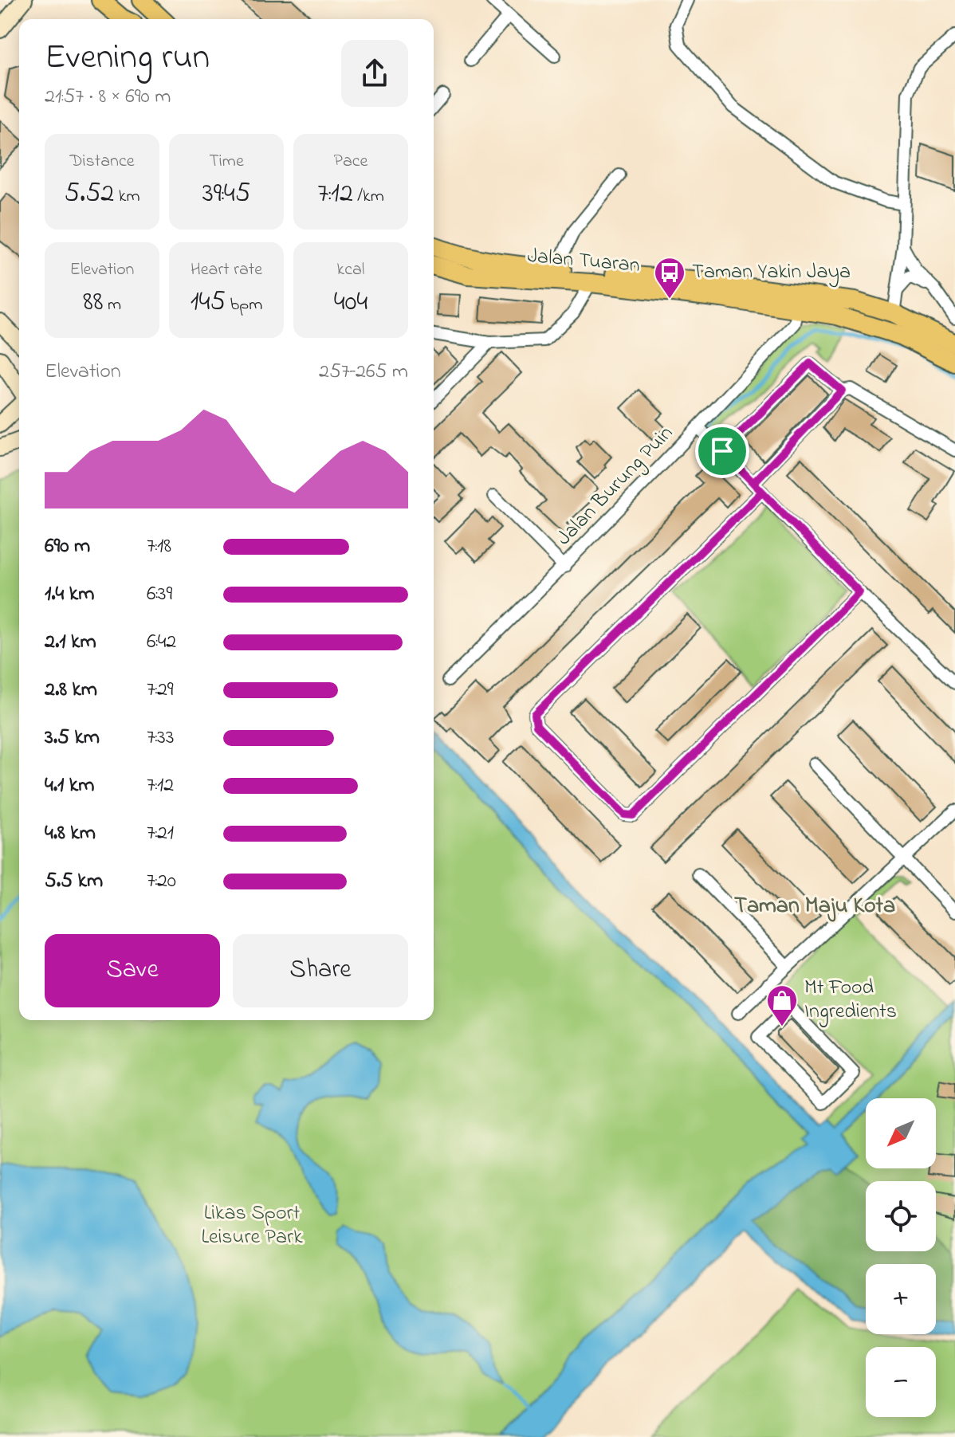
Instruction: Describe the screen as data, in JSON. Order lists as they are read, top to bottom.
{
  "streets": {
    "main road": ["Jalan Tuaran"],
    "street": ["Jalan Burung Puin"]
  },
  "crossings": [
    ["Jalan Tuaran", "Jalan Burung Puin"]
  ],
  "districts": ["Taman Maju Kota"],
  "parks": ["Likas Sport Leisure Park"],
  "places": {
    "bus stop": ["Taman Yakin Jaya"],
    "shop": ["Mt Food Ingredients"]
  },
  "north": "bottom left",
  "page": {
    "heading": ["Evening run", "21:57 · 8 × 690 m"],
    "stats": [
      ["Distance", "5.52 km"],
      ["Time", "39:45"],
      ["Pace", "7:12 /km"],
      ["Elevation", "88 m"],
      ["Heart rate", "145 bpm"],
      ["kcal", "404"]
    ],
    "chart": ["Elevation", "257–265 m"],
    "list": [
      {
        "name": "690 m",
        "note": "7:18"
      },
      {
        "name": "1.4 km",
        "note": "6:39"
      },
      {
        "name": "2.1 km",
        "note": "6:42"
      },
      {
        "name": "2.8 km",
        "note": "7:29"
      },
      {
        "name": "3.5 km",
        "note": "7:33"
      },
      {
        "name": "4.1 km",
        "note": "7:12"
      },
      {
        "name": "4.8 km",
        "note": "7:21"
      },
      {
        "name": "5.5 km",
        "note": "7:20"
      }
    ],
    "buttons": ["Save", "Share"],
    "map_buttons": ["+", "−"]
  }
}
